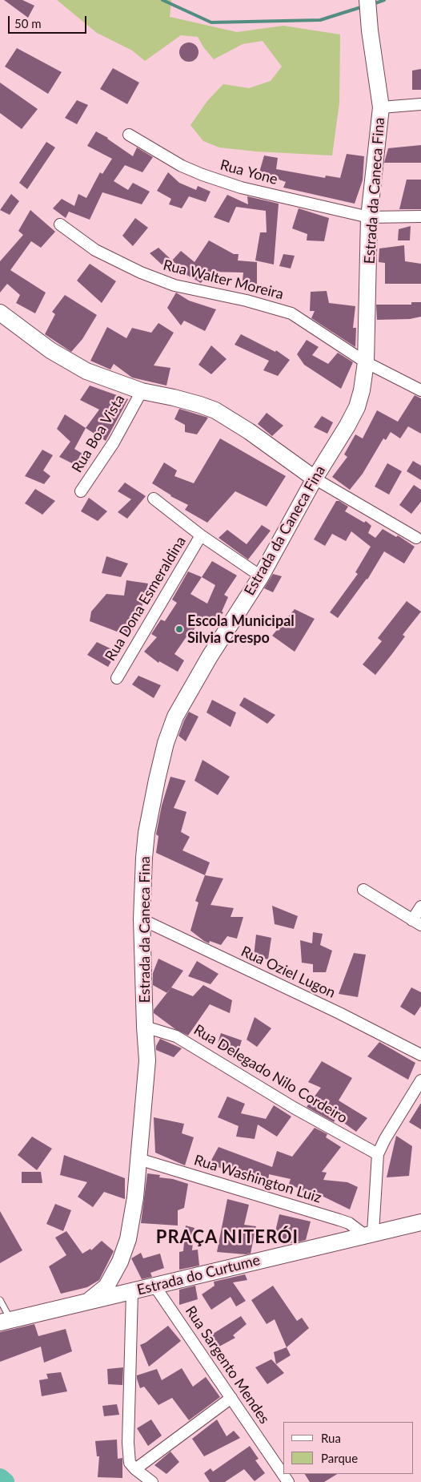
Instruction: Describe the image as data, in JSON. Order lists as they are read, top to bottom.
{
  "streets": {
    "street": [
      "Rua Yone",
      "Estrada da Caneca Fina",
      "Rua Walter Moreira",
      "Rua Boa Vista",
      "Rua Dona Esmeraldina",
      "Rua Oziel Lugon",
      "Rua Delegado Nilo Cordeiro",
      "Rua Washington Luiz",
      "Estrada do Curtume",
      "Rua Sargento Mendes"
    ]
  },
  "crossings": [
    ["Rua Yone", "Estrada da Caneca Fina"],
    ["Estrada da Caneca Fina", "Rua Walter Moreira"],
    ["Estrada da Caneca Fina", "Rua Oziel Lugon"],
    ["Estrada da Caneca Fina", "Rua Delegado Nilo Cordeiro"],
    ["Estrada da Caneca Fina", "Rua Washington Luiz"],
    ["Estrada da Caneca Fina", "Estrada do Curtume"],
    ["Rua Washington Luiz", "Estrada do Curtume"],
    ["Estrada do Curtume", "Rua Sargento Mendes"]
  ],
  "districts": ["PRAÇA NITERÓI"],
  "places": ["Escola Municipal Silvia Crespo"],
  "legend": ["Rua", "Parque"],
  "scale_bar": "50 m"
}
